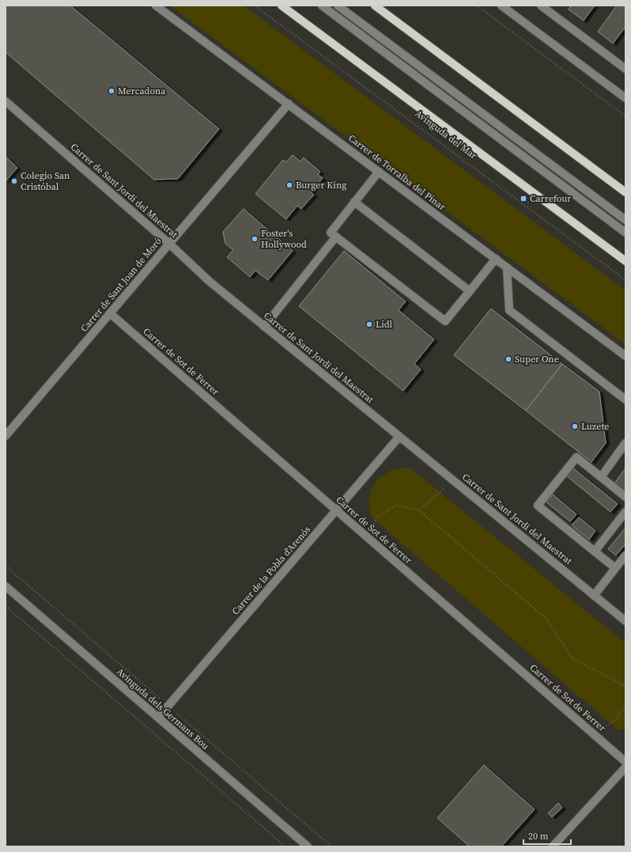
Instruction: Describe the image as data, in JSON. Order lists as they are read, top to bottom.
{
  "streets": {
    "main road": ["Avinguda del Mar"],
    "street": [
      "Carrer de Torralba del Pinar",
      "Carrer de Sant Jordi del Maestrat",
      "Carrer de Sant Joan de Moró",
      "Carrer de Sot de Ferrer",
      "Carrer de la Pobla d'Arenós",
      "Avinguda dels Germans Bou"
    ]
  },
  "crossings": [
    ["Carrer de Torralba del Pinar", "Carrer de Sant Joan de Moró"],
    ["Carrer de Sant Jordi del Maestrat", "Carrer de Sant Joan de Moró"],
    ["Carrer de Sant Jordi del Maestrat", "Carrer de la Pobla d'Arenós"],
    ["Carrer de Sant Joan de Moró", "Carrer de Sot de Ferrer"],
    ["Carrer de Sot de Ferrer", "Carrer de la Pobla d'Arenós"],
    ["Carrer de la Pobla d'Arenós", "Avinguda dels Germans Bou"]
  ],
  "places": {
    "other": [
      "Mercadona",
      "Colegio San Cristóbal",
      "Burger King",
      "Foster's Hollywood",
      "Lidl",
      "Super One",
      "Luzete"
    ],
    "transit": ["Carrefour"]
  },
  "scale_bar": "20 m"
}
